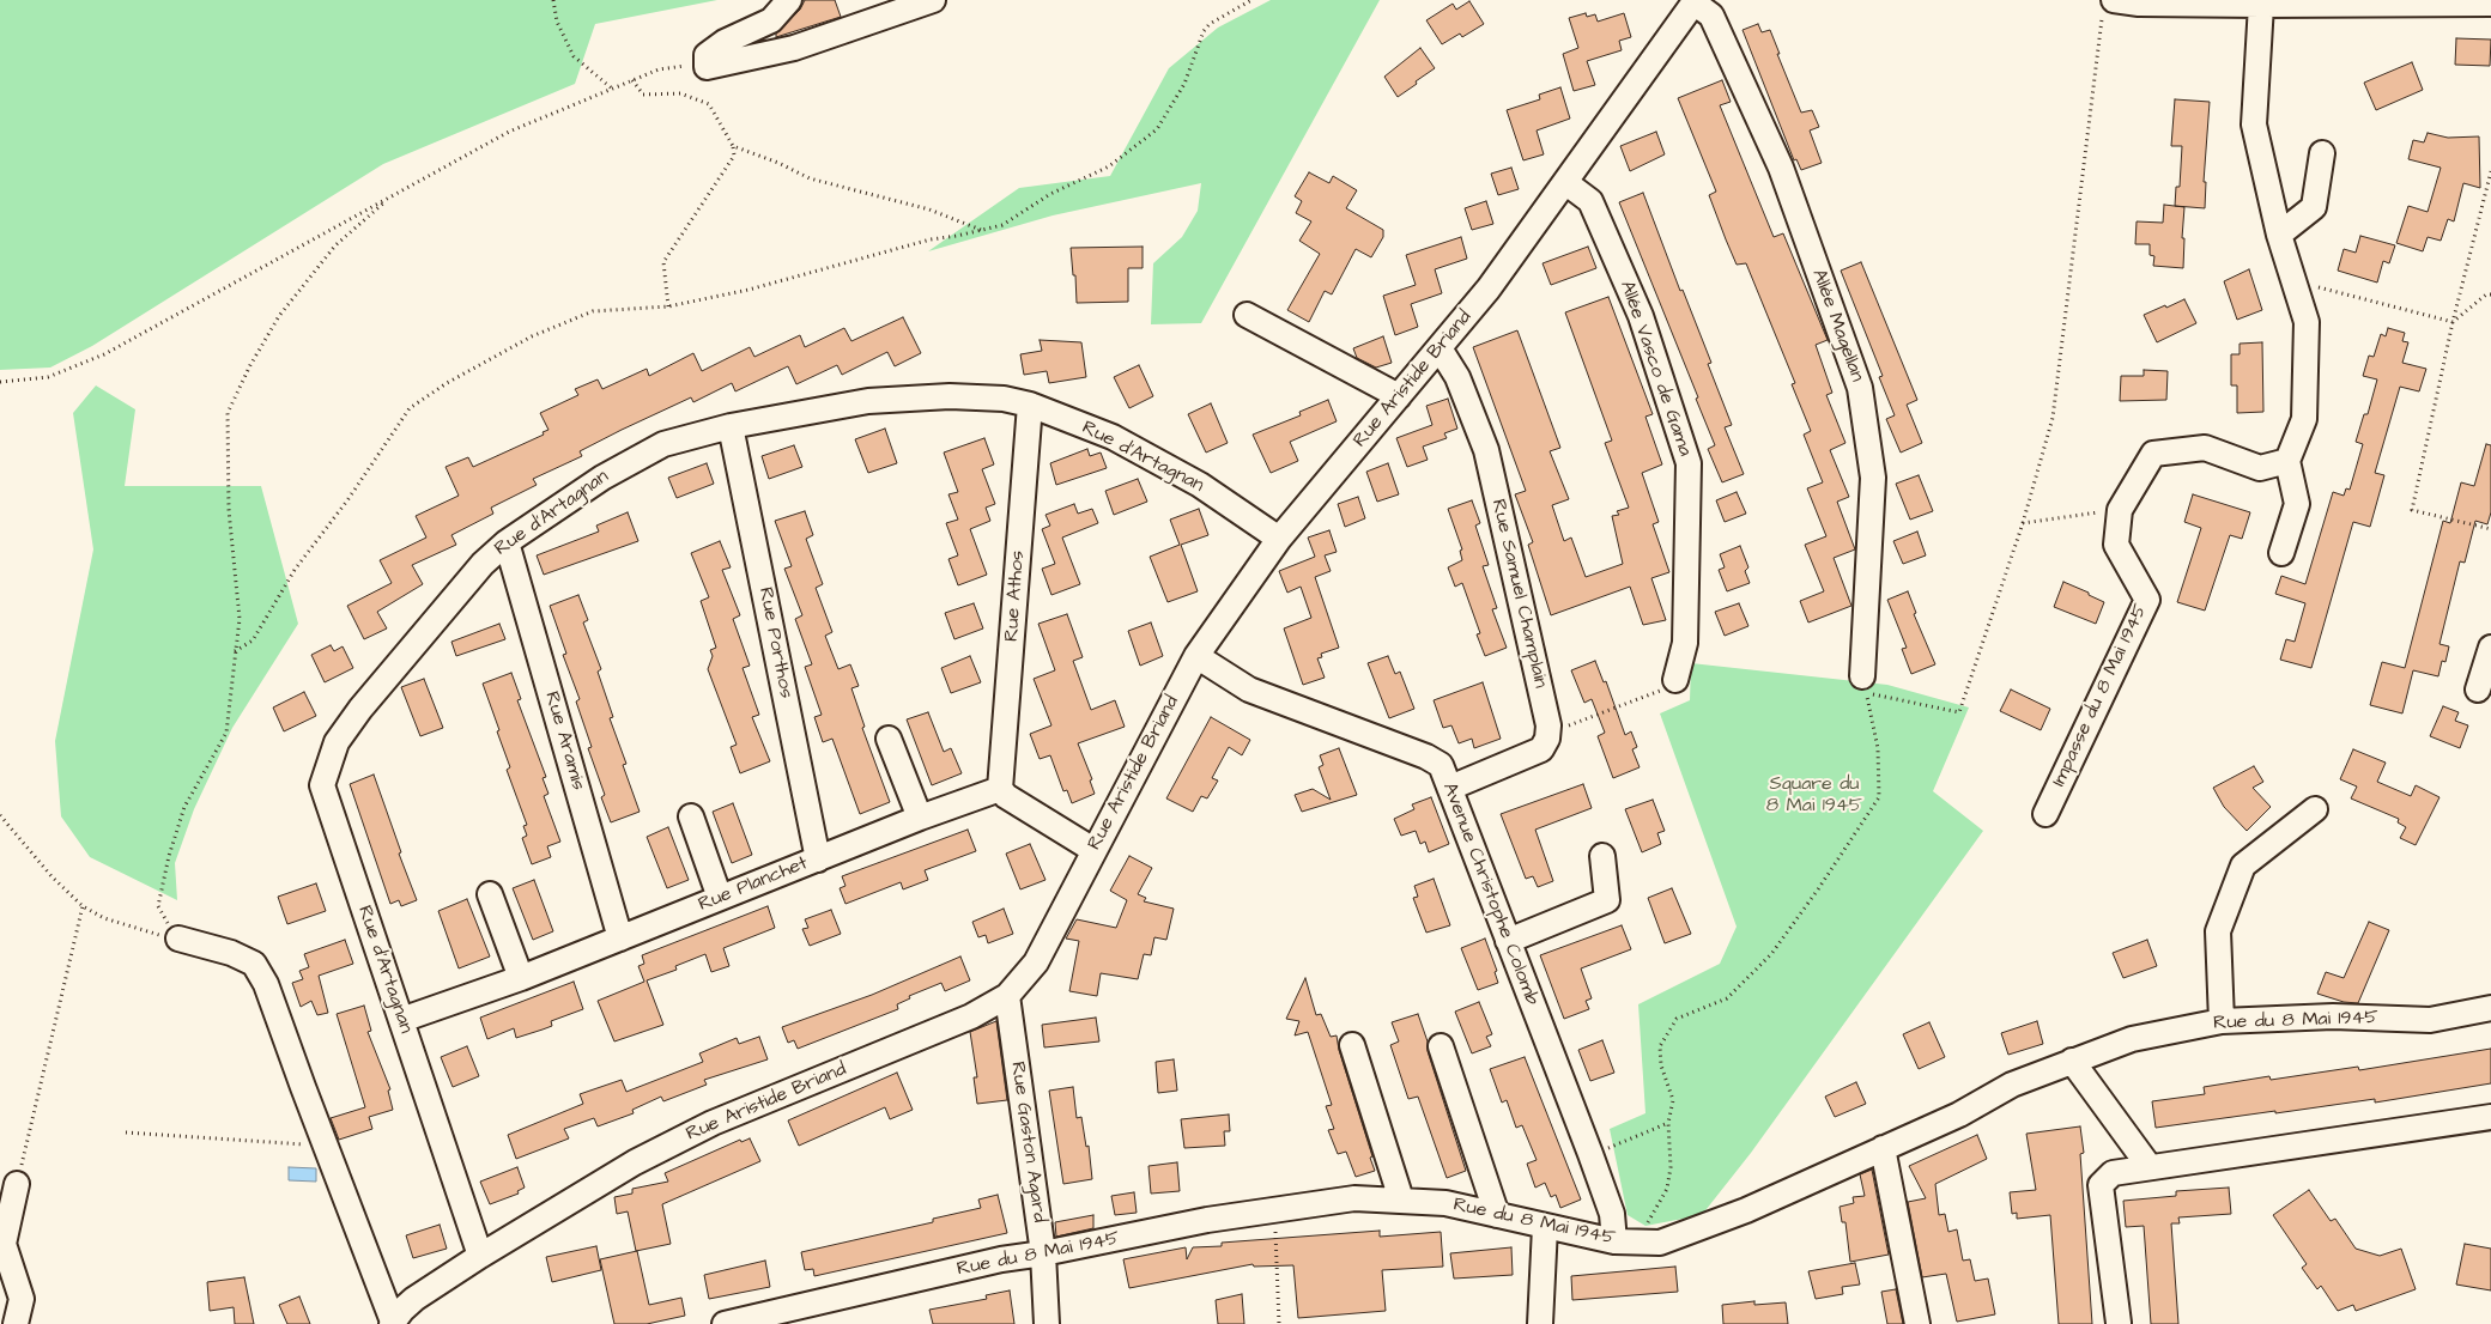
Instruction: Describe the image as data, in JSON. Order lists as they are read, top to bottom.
{
  "streets": {
    "street": [
      "Allée Magellan",
      "Allée Vasco de Gama",
      "Rue Aristide Briand",
      "Rue d'Artagnan",
      "Rue Samuel Champlain",
      "Rue Athos",
      "Rue Porthos",
      "Impasse du 8 Mai 1945",
      "Rue Aramis",
      "Rue Planchet",
      "Avenue Christophe Colomb",
      "Rue du 8 Mai 1945",
      "Rue Gaston Agard"
    ]
  },
  "crossings": [
    ["Allée Magellan", "Rue Aristide Briand"],
    ["Allée Vasco de Gama", "Rue Aristide Briand"],
    ["Rue Aristide Briand", "Rue d'Artagnan"],
    ["Rue Aristide Briand", "Rue Samuel Champlain"],
    ["Rue Aristide Briand", "Avenue Christophe Colomb"],
    ["Rue Aristide Briand", "Rue Gaston Agard"],
    ["Rue d'Artagnan", "Rue Athos"],
    ["Rue d'Artagnan", "Rue Porthos"],
    ["Rue d'Artagnan", "Rue Aramis"],
    ["Rue d'Artagnan", "Rue Planchet"],
    ["Rue Athos", "Rue Planchet"],
    ["Rue Porthos", "Rue Planchet"],
    ["Rue Aramis", "Rue Planchet"],
    ["Avenue Christophe Colomb", "Rue du 8 Mai 1945"],
    ["Rue du 8 Mai 1945", "Rue Gaston Agard"]
  ],
  "parks": ["Square du 8 Mai 1945"]
}
